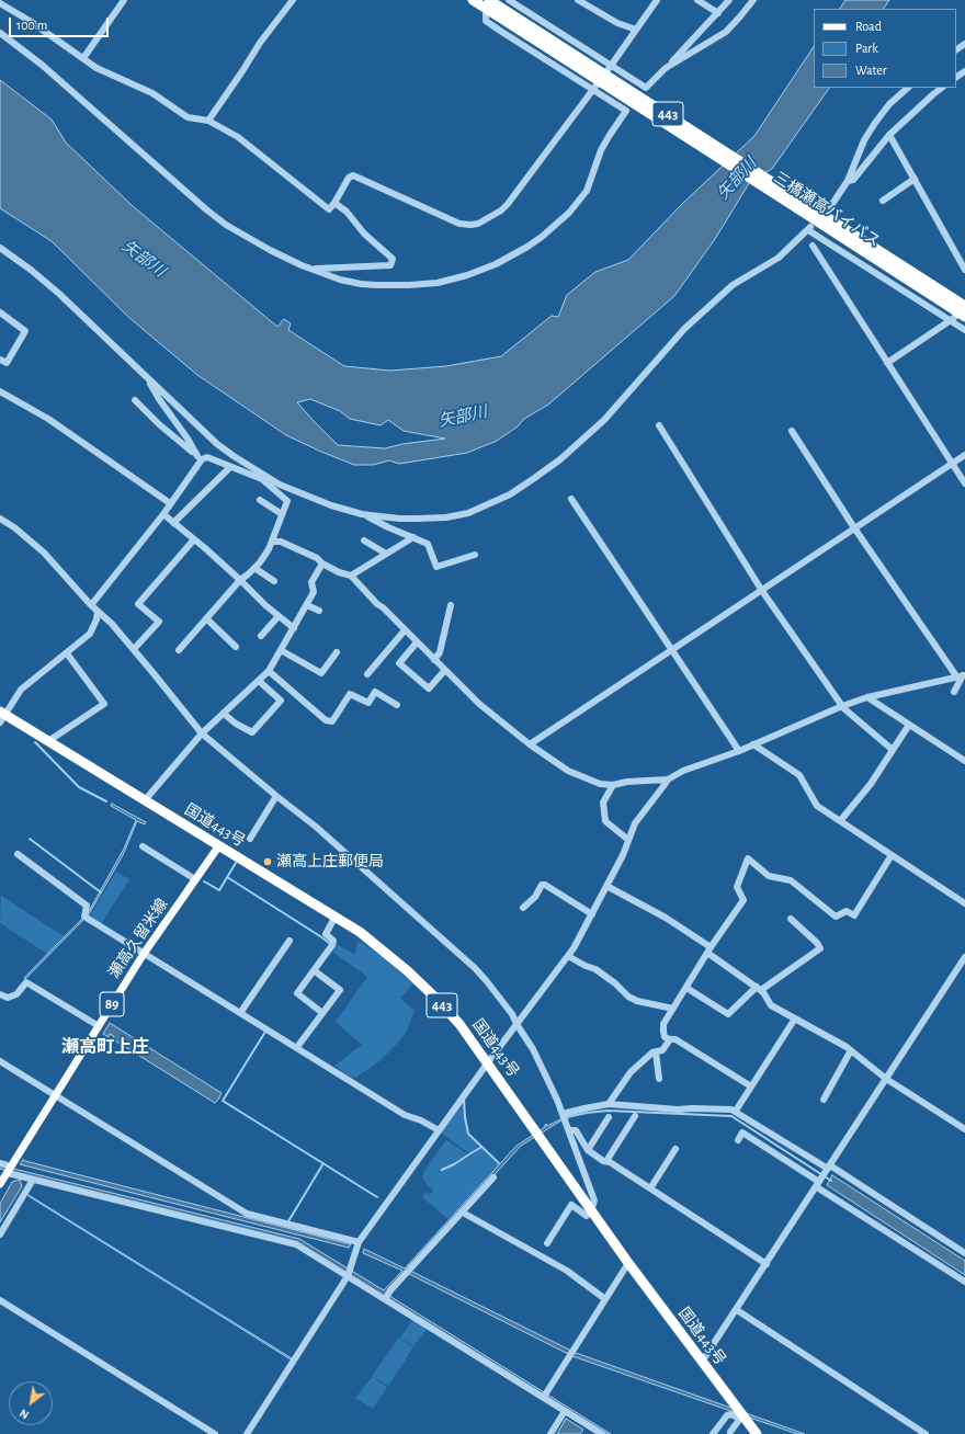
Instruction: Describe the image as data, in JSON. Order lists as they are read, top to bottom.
{
  "streets": {
    "highway": ["443", "三橋瀬高バイパス", "国道443号"],
    "main road": ["瀬高久留米線", "89"]
  },
  "crossings": [
    ["国道443号", "瀬高久留米線"]
  ],
  "districts": ["瀬高町上庄"],
  "water": ["矢部川"],
  "places": ["瀬高上庄郵便局"],
  "legend": ["Road", "Park", "Water"],
  "scale_bar": "100 m",
  "north": "bottom left"
}
